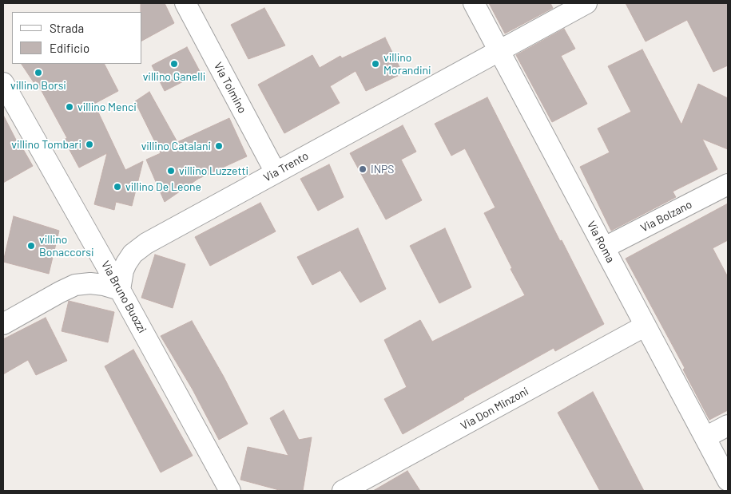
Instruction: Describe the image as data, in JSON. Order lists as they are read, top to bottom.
{
  "streets": {
    "street": [
      "Via Tolmino",
      "Via Trento",
      "Via Bolzano",
      "Via Roma",
      "Via Bruno Buozzi",
      "Via Don Minzoni"
    ]
  },
  "crossings": [
    ["Via Tolmino", "Via Trento"],
    ["Via Trento", "Via Roma"],
    ["Via Trento", "Via Bruno Buozzi"],
    ["Via Bolzano", "Via Roma"],
    ["Via Roma", "Via Don Minzoni"]
  ],
  "places": [
    "villino Ganelli",
    "villino Morandini",
    "villino Borsi",
    "villino Menci",
    "villino Tombari",
    "villino Catalani",
    "INPS",
    "villino Luzzetti",
    "villino De Leone",
    "villino Bonaccorsi"
  ],
  "legend": ["Strada", "Edificio"]
}
